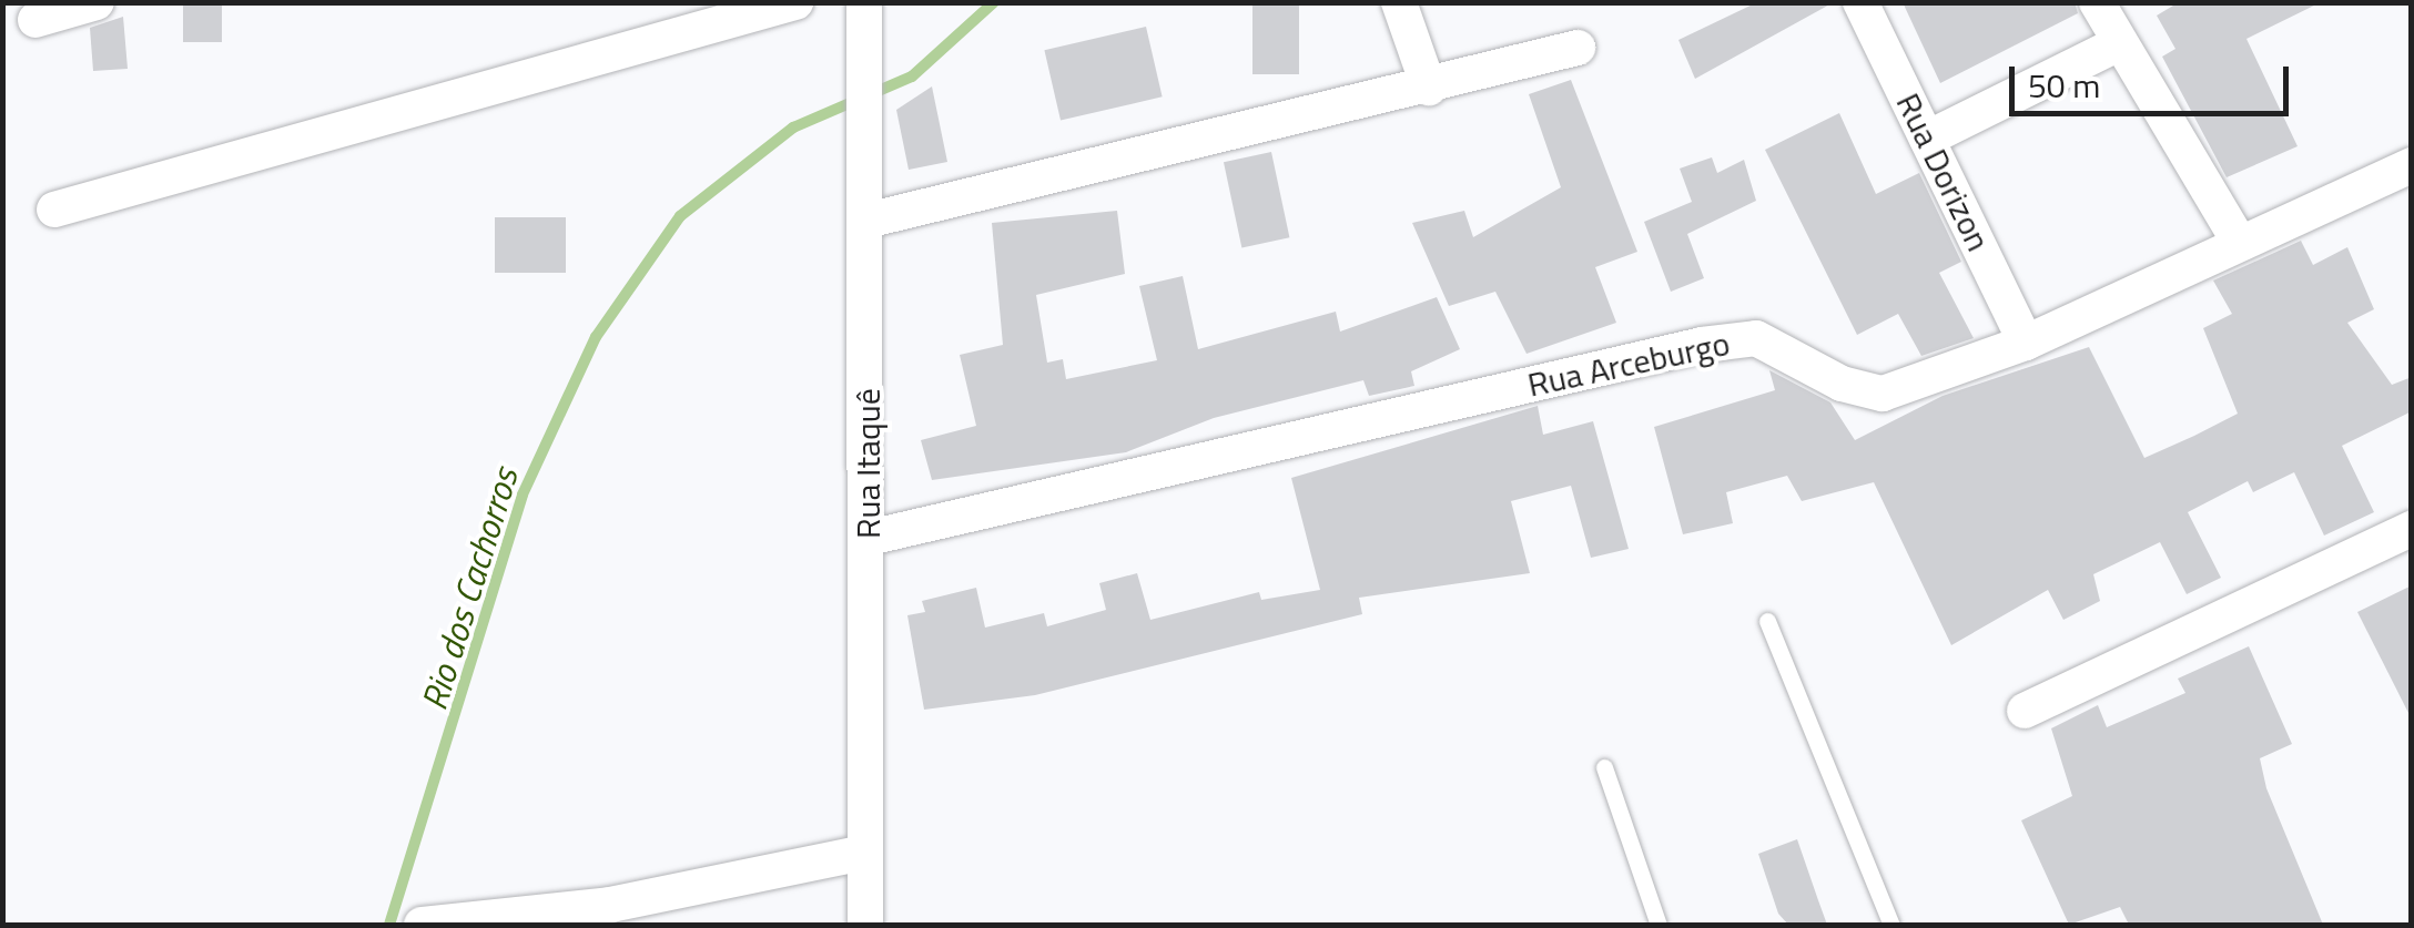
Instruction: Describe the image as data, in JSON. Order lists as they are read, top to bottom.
{
  "streets": {
    "street": ["Rua Dorizon", "Rua Arceburgo", "Rua Itaquê"]
  },
  "crossings": [
    ["Rua Dorizon", "Rua Arceburgo"],
    ["Rua Arceburgo", "Rua Itaquê"]
  ],
  "water": ["Rio dos Cachorros"],
  "scale_bar": "50 m"
}
